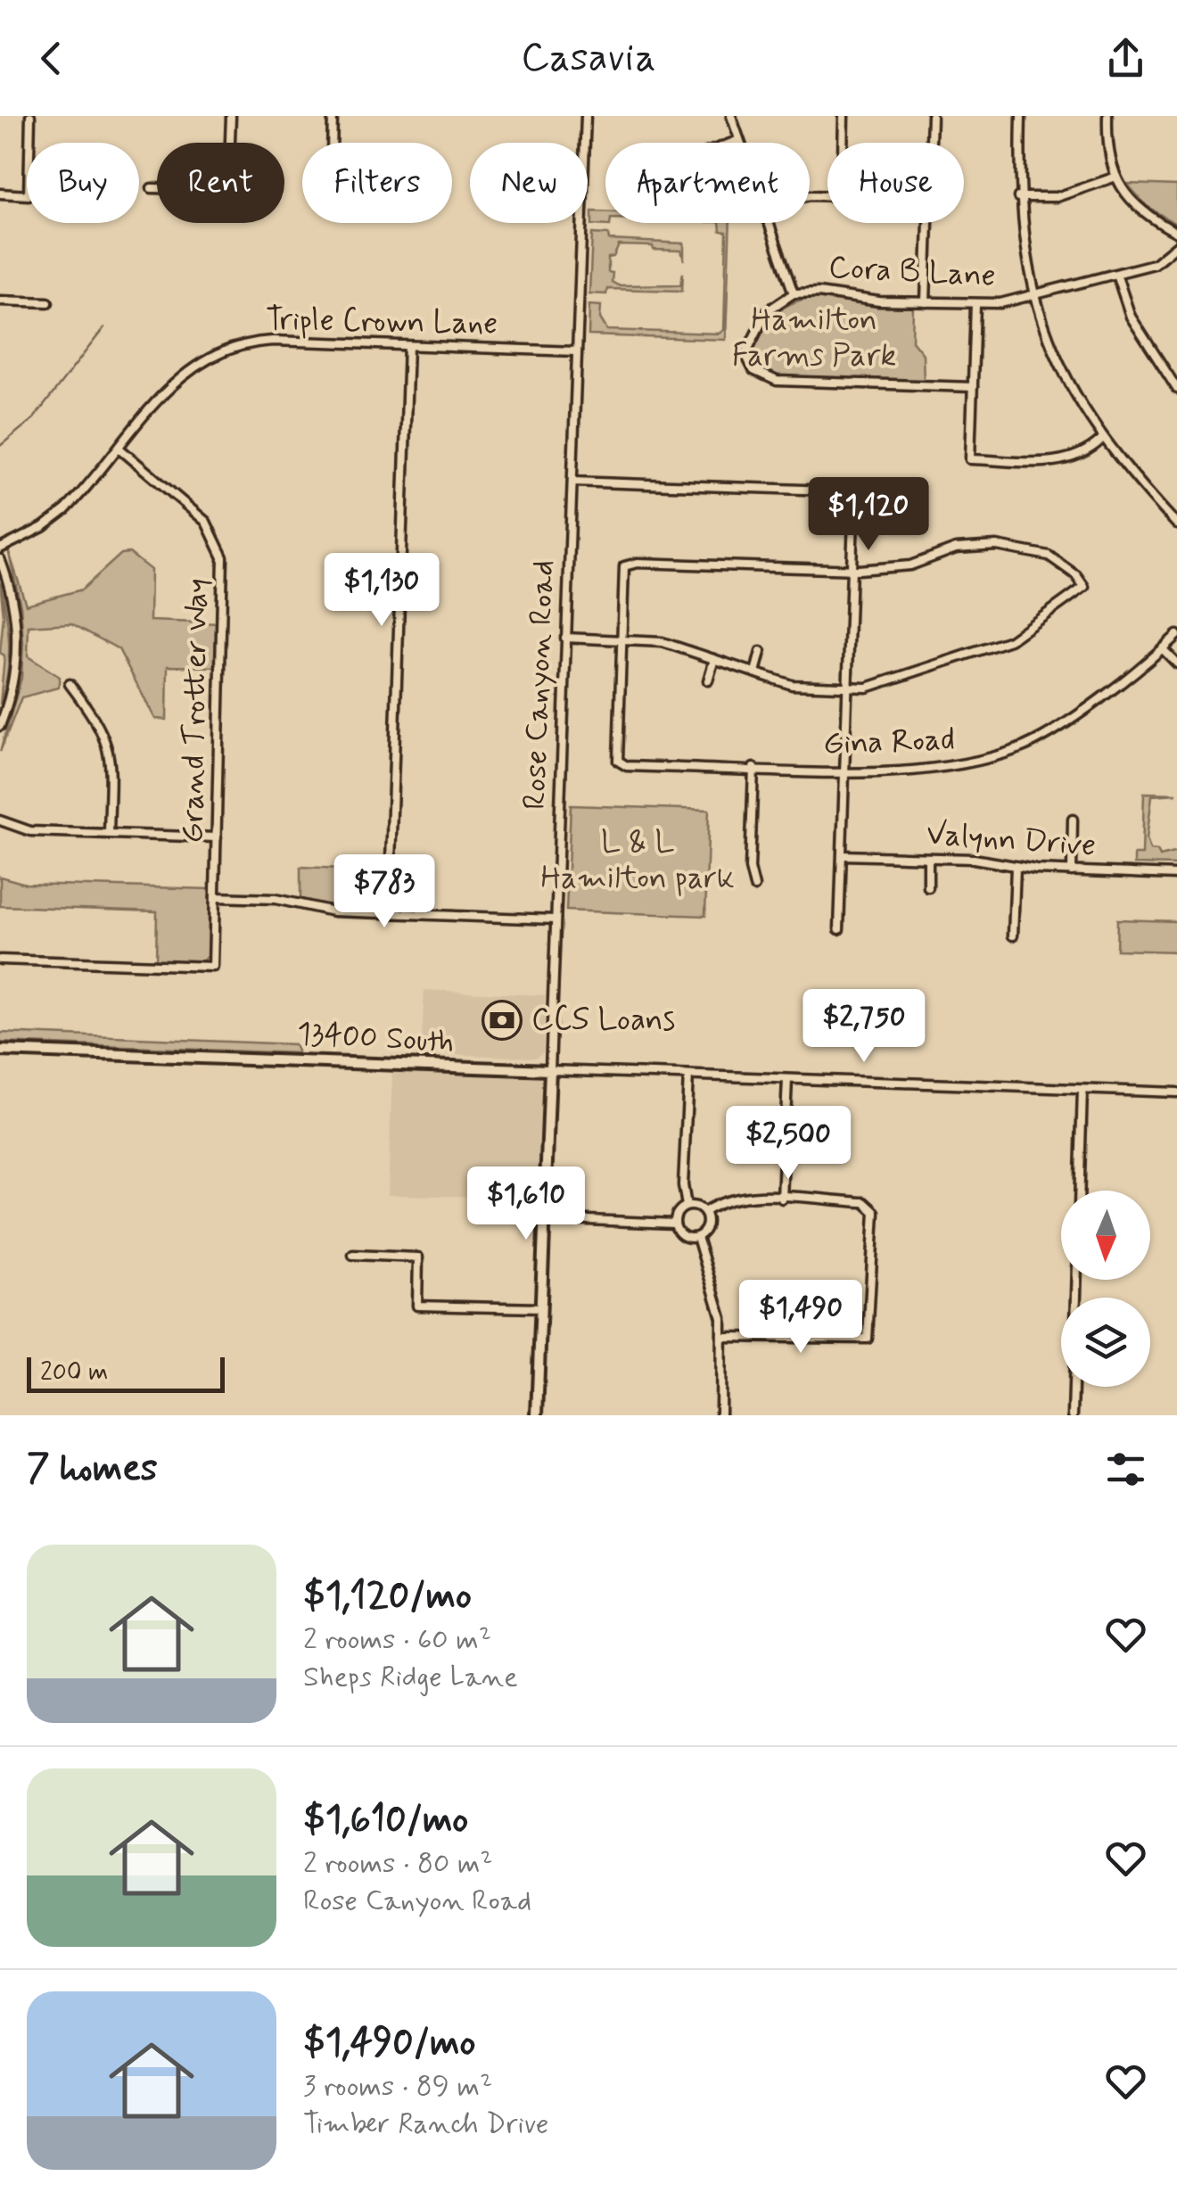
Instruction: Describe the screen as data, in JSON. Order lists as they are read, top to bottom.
{
  "streets": {
    "main road": ["Rose Canyon Road", "13400 South"],
    "street": [
      "Cora B Lane",
      "Triple Crown Lane",
      "Grand Trotter Way",
      "Gina Road",
      "Valynn Drive"
    ]
  },
  "crossings": [
    ["Triple Crown Lane", "Rose Canyon Road"],
    ["Triple Crown Lane", "Grand Trotter Way"],
    ["Rose Canyon Road", "13400 South"]
  ],
  "parks": ["Hamilton Farms Park", "L & L Hamilton park"],
  "places": {
    "bank": ["CCS Loans"]
  },
  "scale_bar": "200 m",
  "north": "bottom",
  "page": {
    "header": "Casavia",
    "chip": [
      "Buy",
      "Rent",
      "Filters",
      "New",
      "Apartment",
      "House"
    ],
    "price": [
      "$1,120",
      "$1,130",
      "$783",
      "$2,750",
      "$2,500",
      "$1,610",
      "$1,490"
    ],
    "scale": "200 m",
    "heading": "7 homes",
    "list": [
      {
        "name": "$1,120/mo",
        "note": "2 rooms · 60 m² · Sheps Ridge Lane"
      },
      {
        "name": "$1,610/mo",
        "note": "2 rooms · 80 m² · Rose Canyon Road"
      },
      {
        "name": "$1,490/mo",
        "note": "3 rooms · 89 m² · Timber Ranch Drive"
      }
    ]
  }
}
